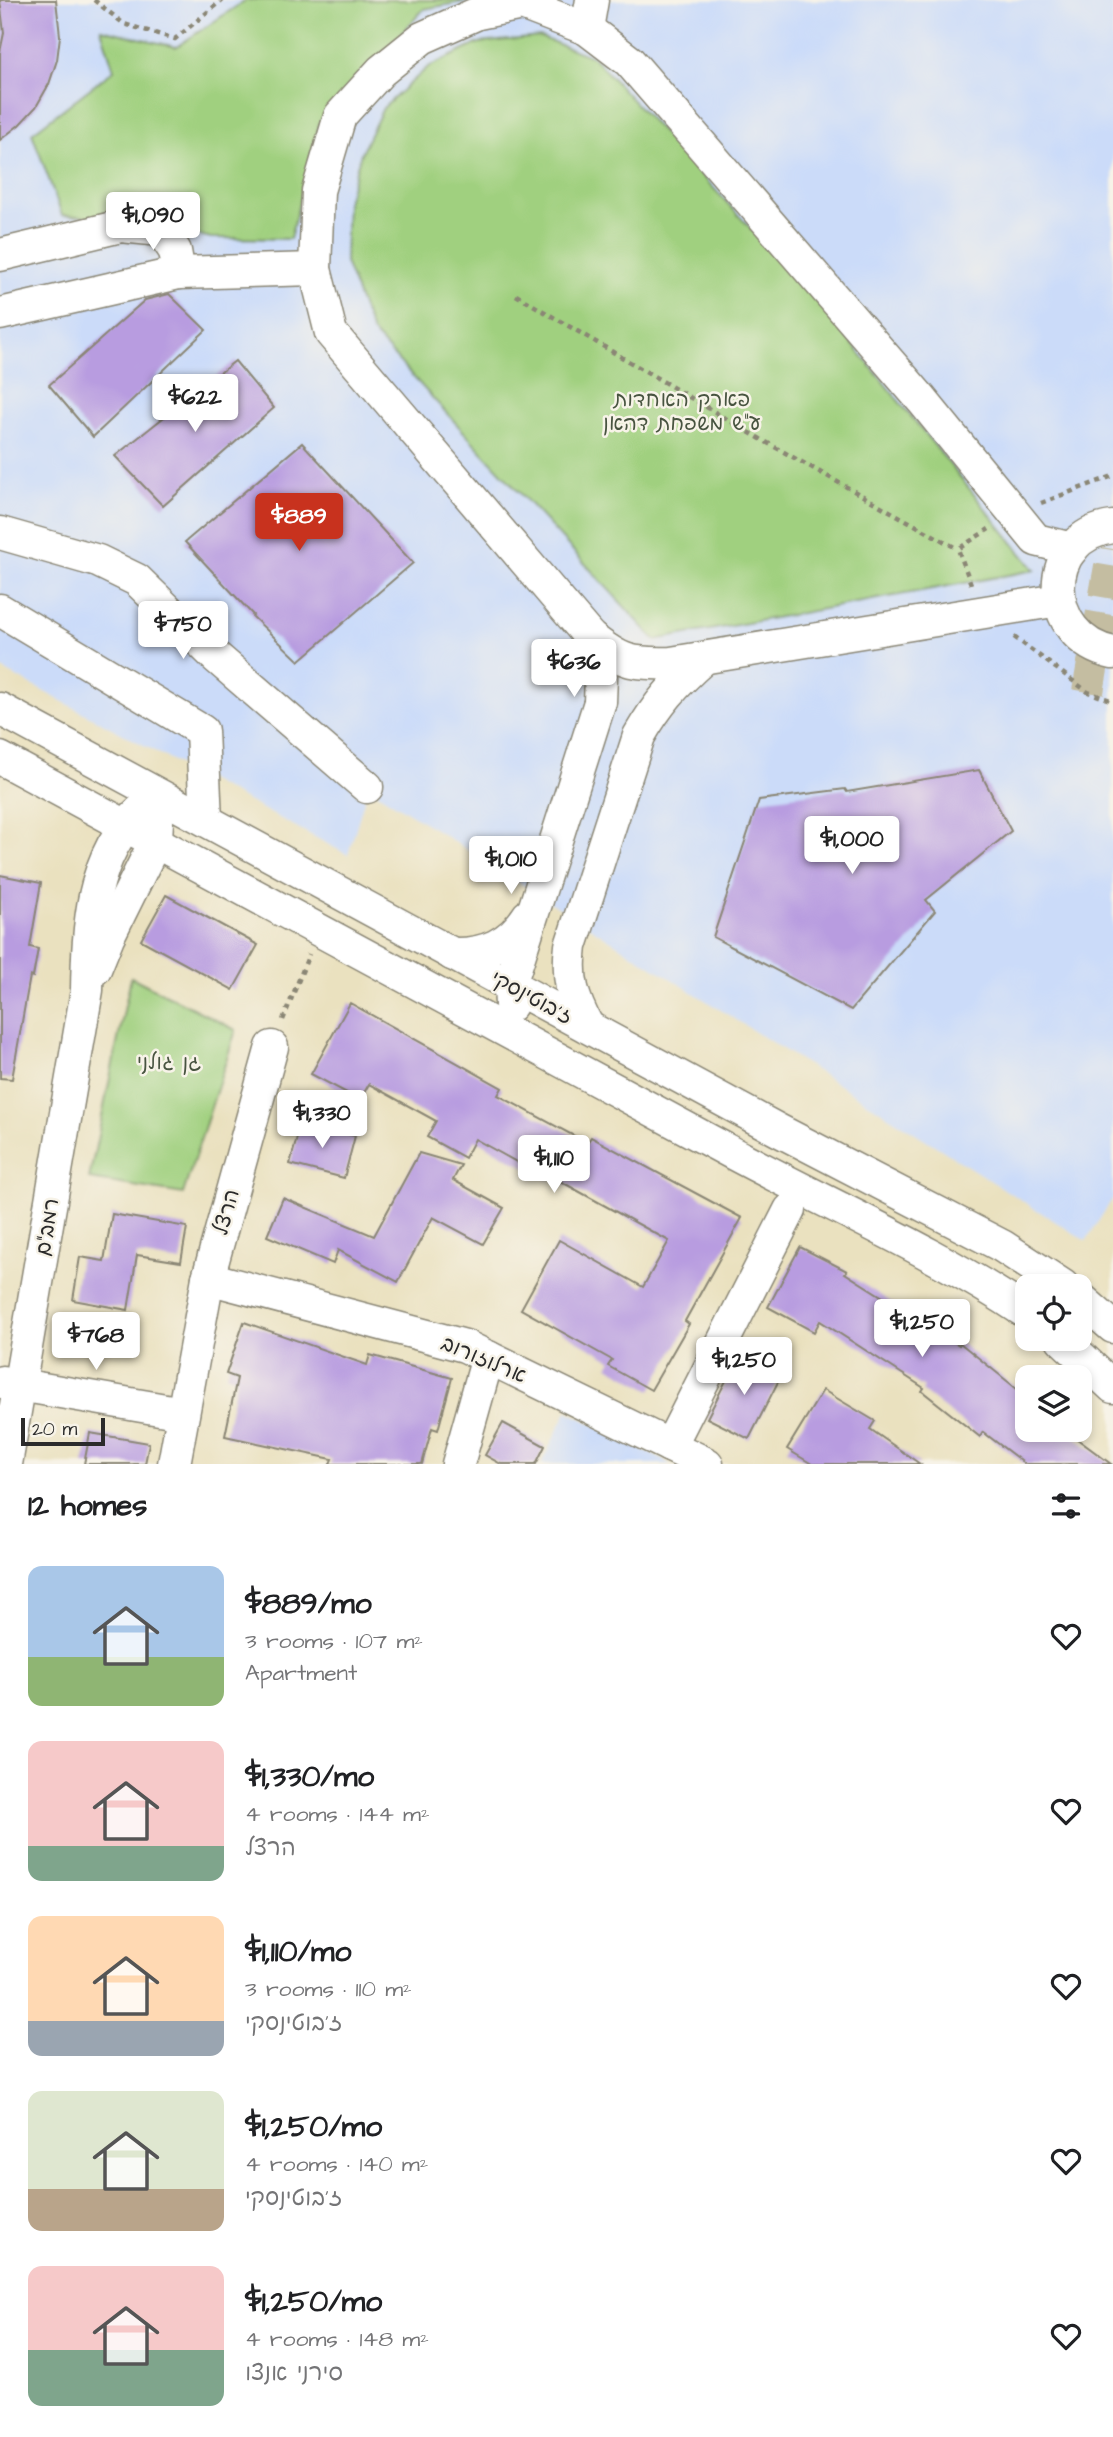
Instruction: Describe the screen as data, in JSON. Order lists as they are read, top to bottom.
{
  "streets": {
    "street": [
      "ז'בוטינסקי",
      "הרצל",
      "רמב\"ם",
      "ארלוזורוב"
    ]
  },
  "crossings": [
    ["ז'בוטינסקי", "רמב\"ם"],
    ["הרצל", "ארלוזורוב"]
  ],
  "parks": ["פארק האחדות ע\"ש משפחת דהאן", "גן גולני"],
  "scale_bar": "20 m",
  "page": {
    "price": [
      "$1,090",
      "$622",
      "$889",
      "$750",
      "$636",
      "$1,000",
      "$1,010",
      "$1,330",
      "$1,110",
      "$1,250",
      "$768",
      "$1,250"
    ],
    "scale": "20 m",
    "heading": "12 homes",
    "list": [
      {
        "name": "$889/mo",
        "note": "3 rooms · 107 m² · Apartment"
      },
      {
        "name": "$1,330/mo",
        "note": "4 rooms · 144 m² · הרצל"
      },
      {
        "name": "$1,110/mo",
        "note": "3 rooms · 110 m² · ז'בוטינסקי"
      },
      {
        "name": "$1,250/mo",
        "note": "4 rooms · 140 m² · ז'בוטינסקי"
      },
      {
        "name": "$1,250/mo",
        "note": "4 rooms · 148 m² · סירני אנצו"
      }
    ]
  }
}
